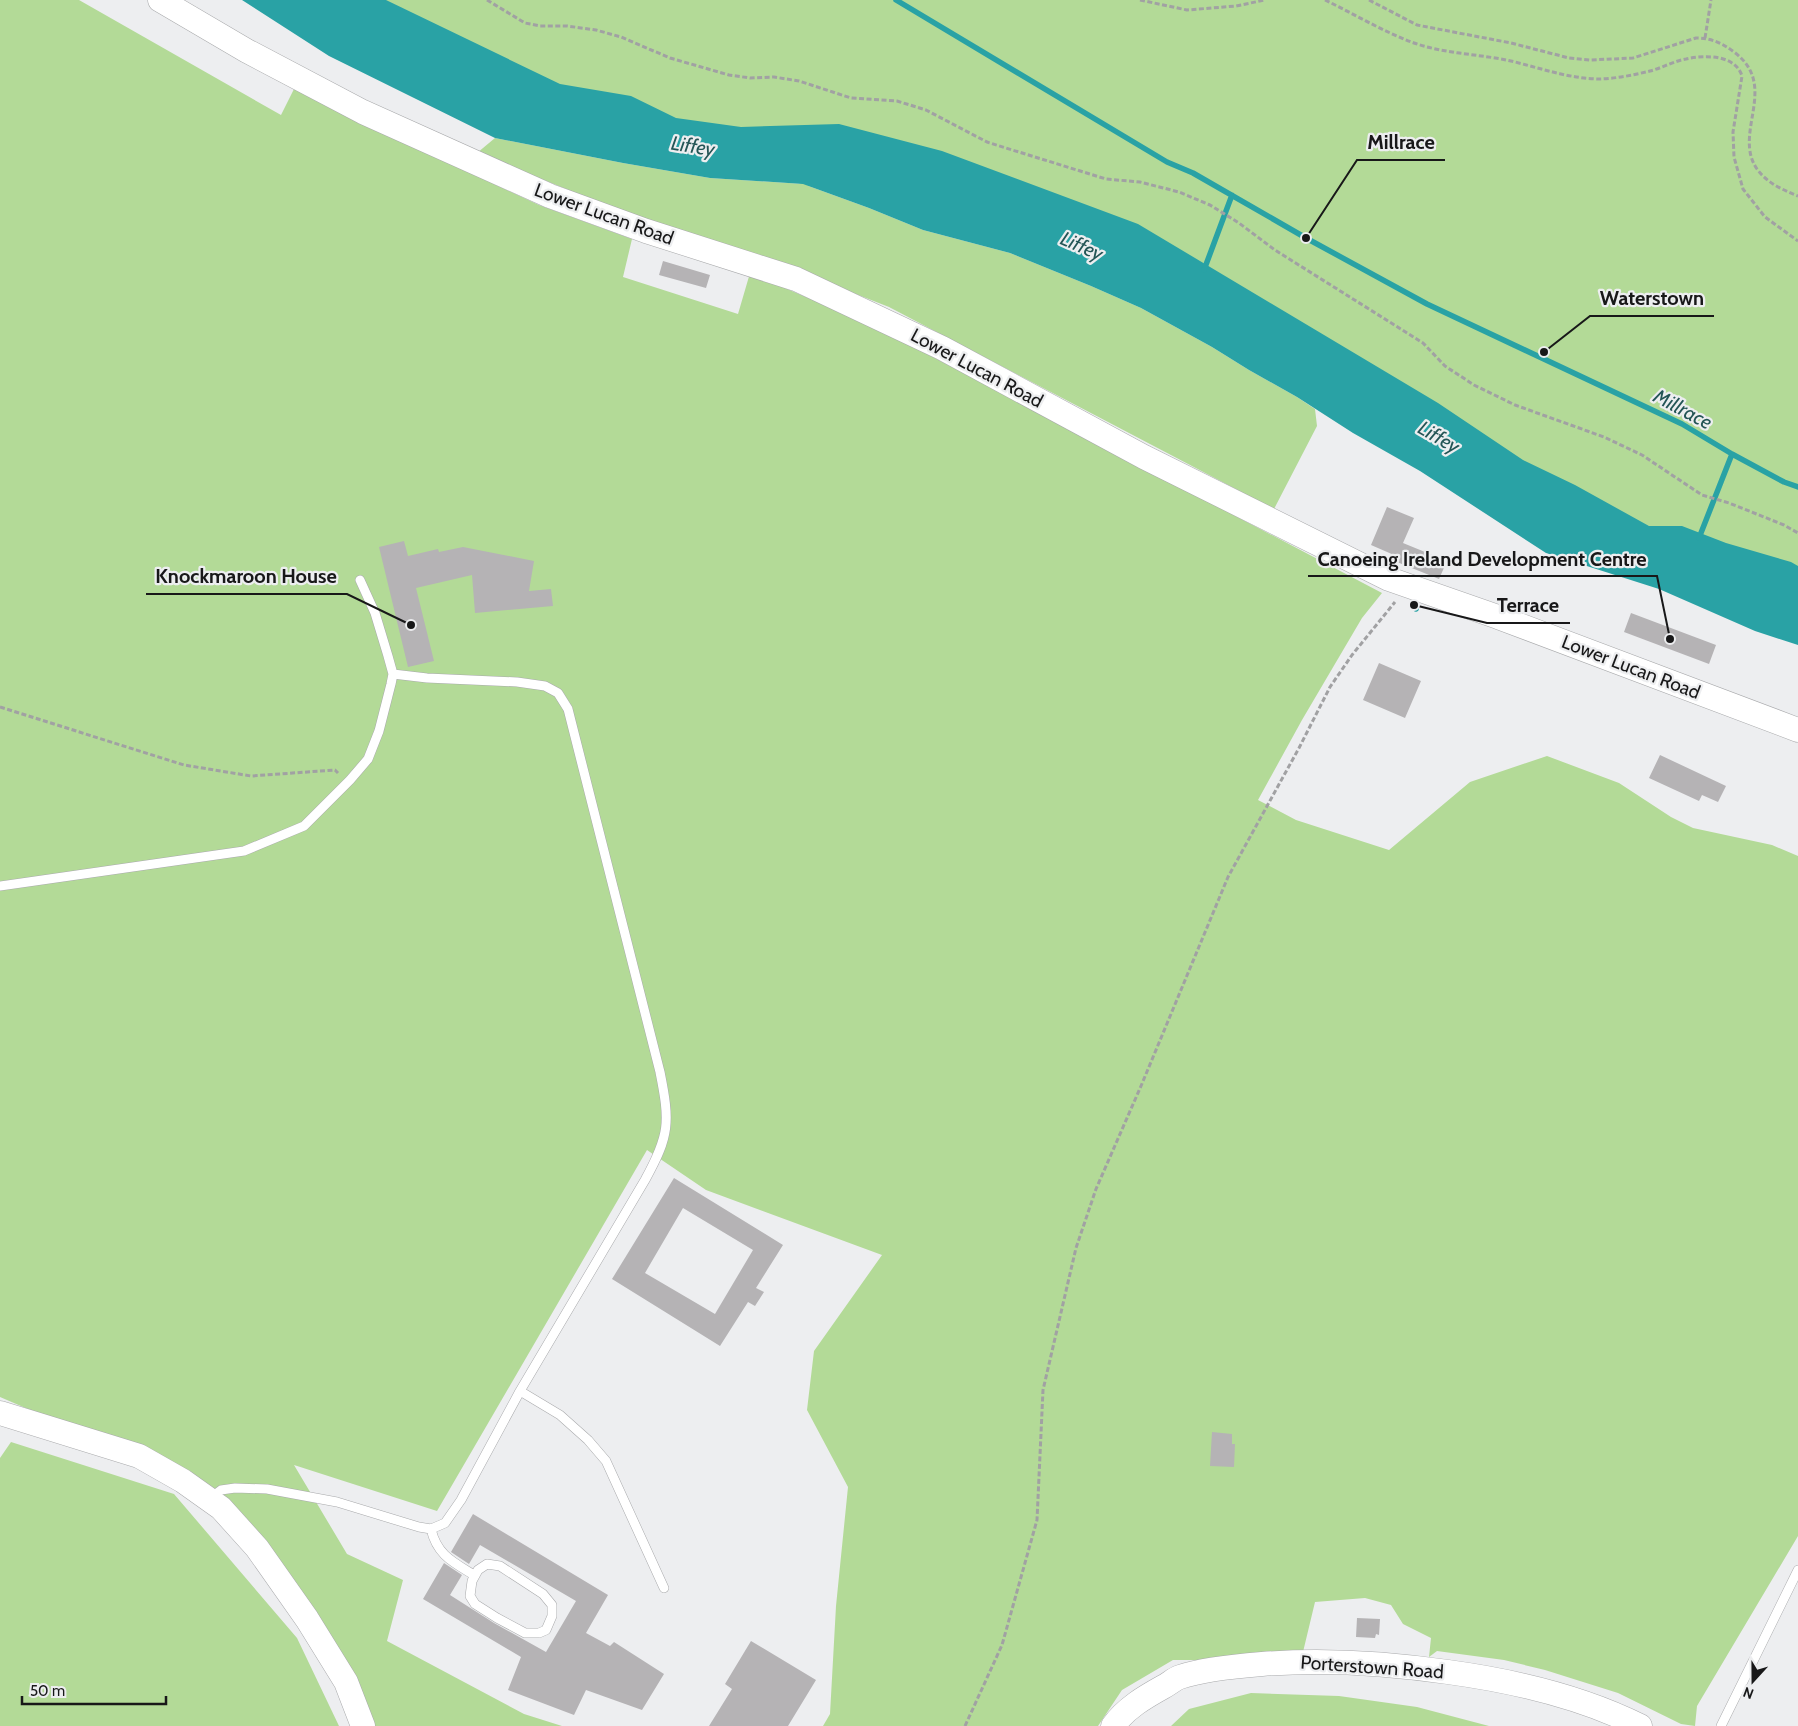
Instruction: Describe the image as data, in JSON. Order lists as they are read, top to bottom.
{
  "streets": {
    "street": ["Lower Lucan Road", "Porterstown Road"]
  },
  "water": ["Liffey", "Millrace"],
  "places": [
    "Millrace",
    "Waterstown",
    "Terrace",
    "Knockmaroon House",
    "Canoeing Ireland Development Centre"
  ],
  "scale_bar": "50 m",
  "north": "bottom"
}
